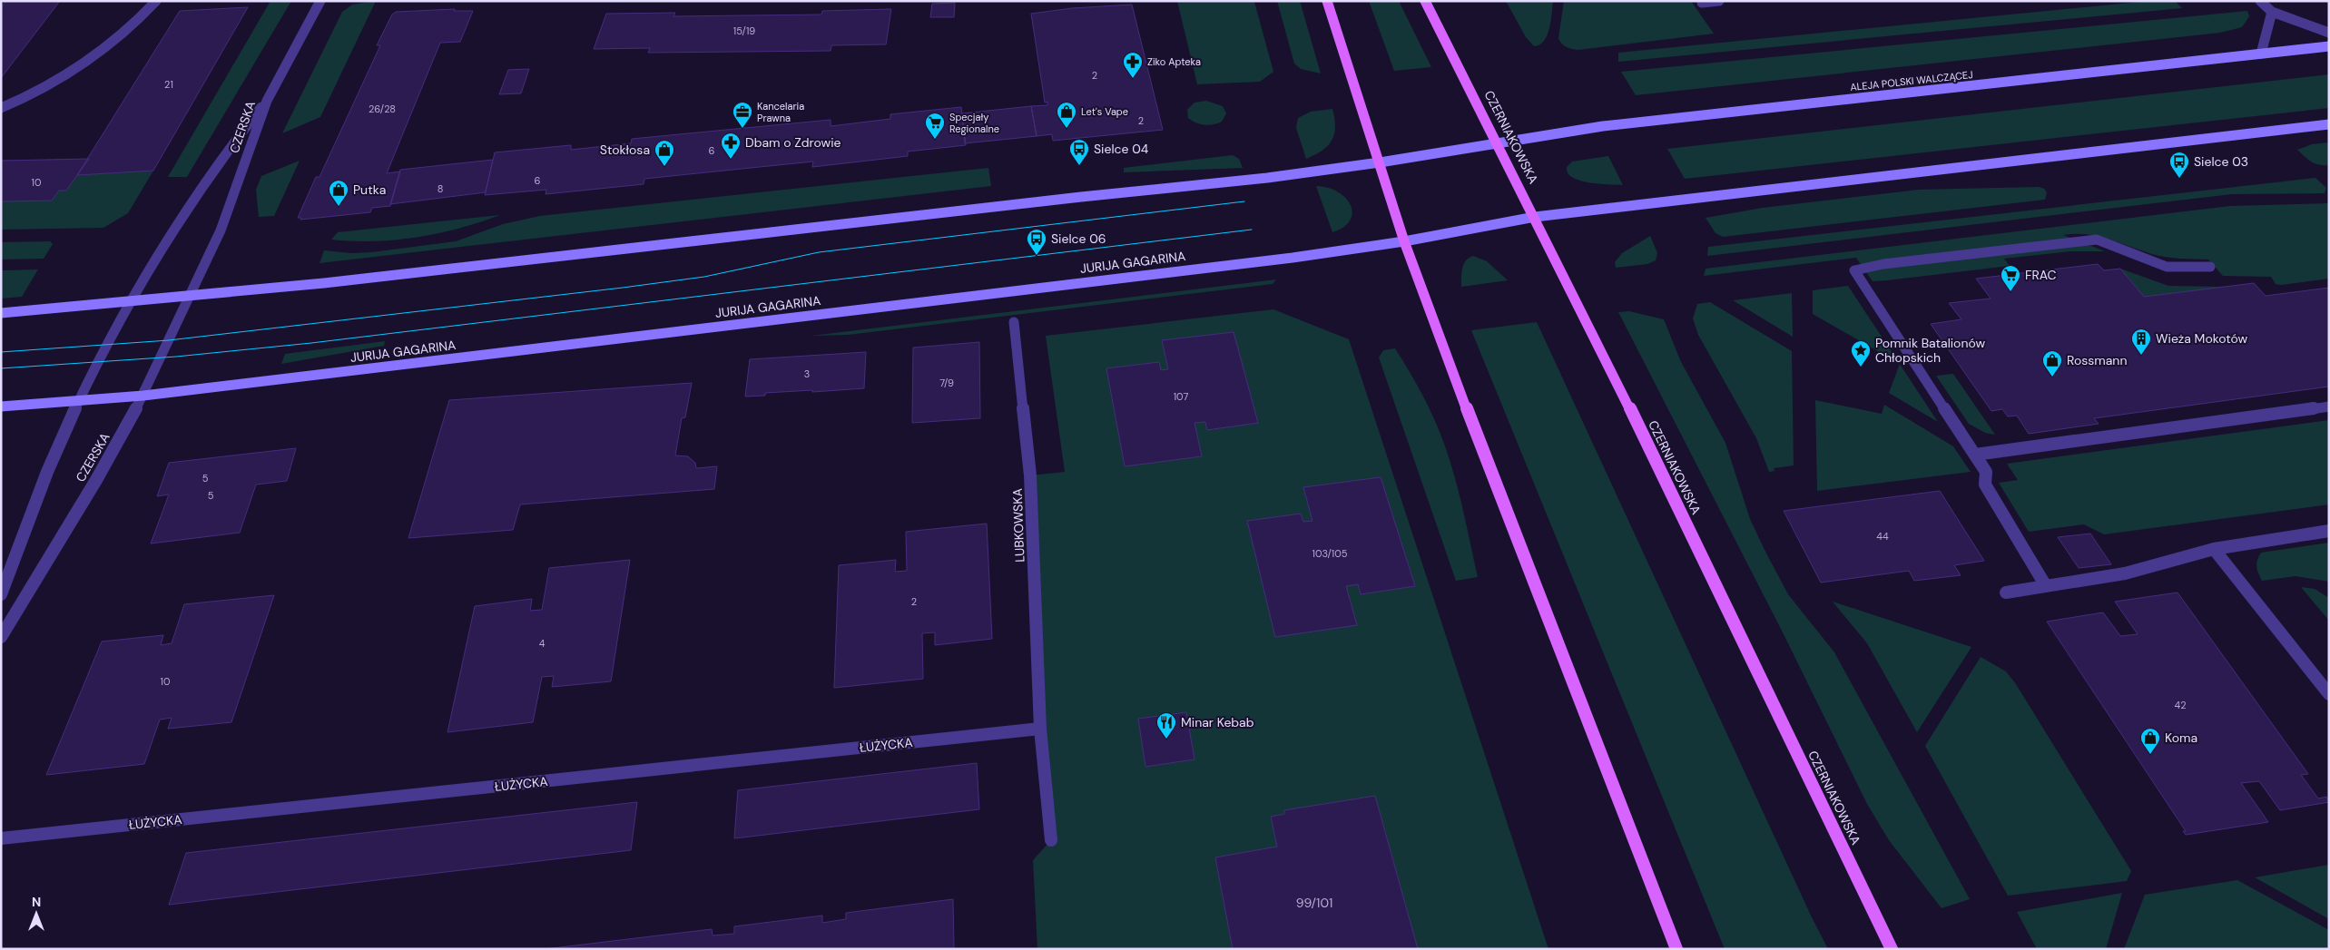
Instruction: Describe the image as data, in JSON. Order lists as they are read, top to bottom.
{
  "streets": {
    "main road": ["ALEJA POLSKI WALCZĄCEJ", "CZERNIAKOWSKA", "JURIJA GAGARINA"],
    "street": ["CZERSKA", "LUBKOWSKA", "ŁUŻYCKA"]
  },
  "crossings": [
    ["ALEJA POLSKI WALCZĄCEJ", "CZERNIAKOWSKA"],
    ["CZERSKA", "JURIJA GAGARINA"],
    ["CZERNIAKOWSKA", "JURIJA GAGARINA"],
    ["LUBKOWSKA", "ŁUŻYCKA"]
  ],
  "places": {
    "pharmacy": ["Ziko Apteka", "Dbam o Zdrowie"],
    "office": ["Kancelaria Prawna"],
    "shop": [
      "Let's Vape",
      "Stokłosa",
      "Putka",
      "Rossmann",
      "Koma"
    ],
    "supermarket": ["Specjały Regionalne", "FRAC"],
    "bus stop": ["Sielce 04", "Sielce 03", "Sielce 06"],
    "building": ["Wieża Mokotów"],
    "place": ["Pomnik Batalionów Chłopskich"],
    "restaurant": ["Minar Kebab"]
  },
  "house_numbers": [
    "15/19",
    "2",
    "21",
    "26/28",
    "2",
    "6",
    "6",
    "10",
    "8",
    "3",
    "7/9",
    "107",
    "5",
    "5",
    "44",
    "103/105",
    "2",
    "4",
    "10",
    "42",
    "99/101"
  ],
  "north": "top"
}
